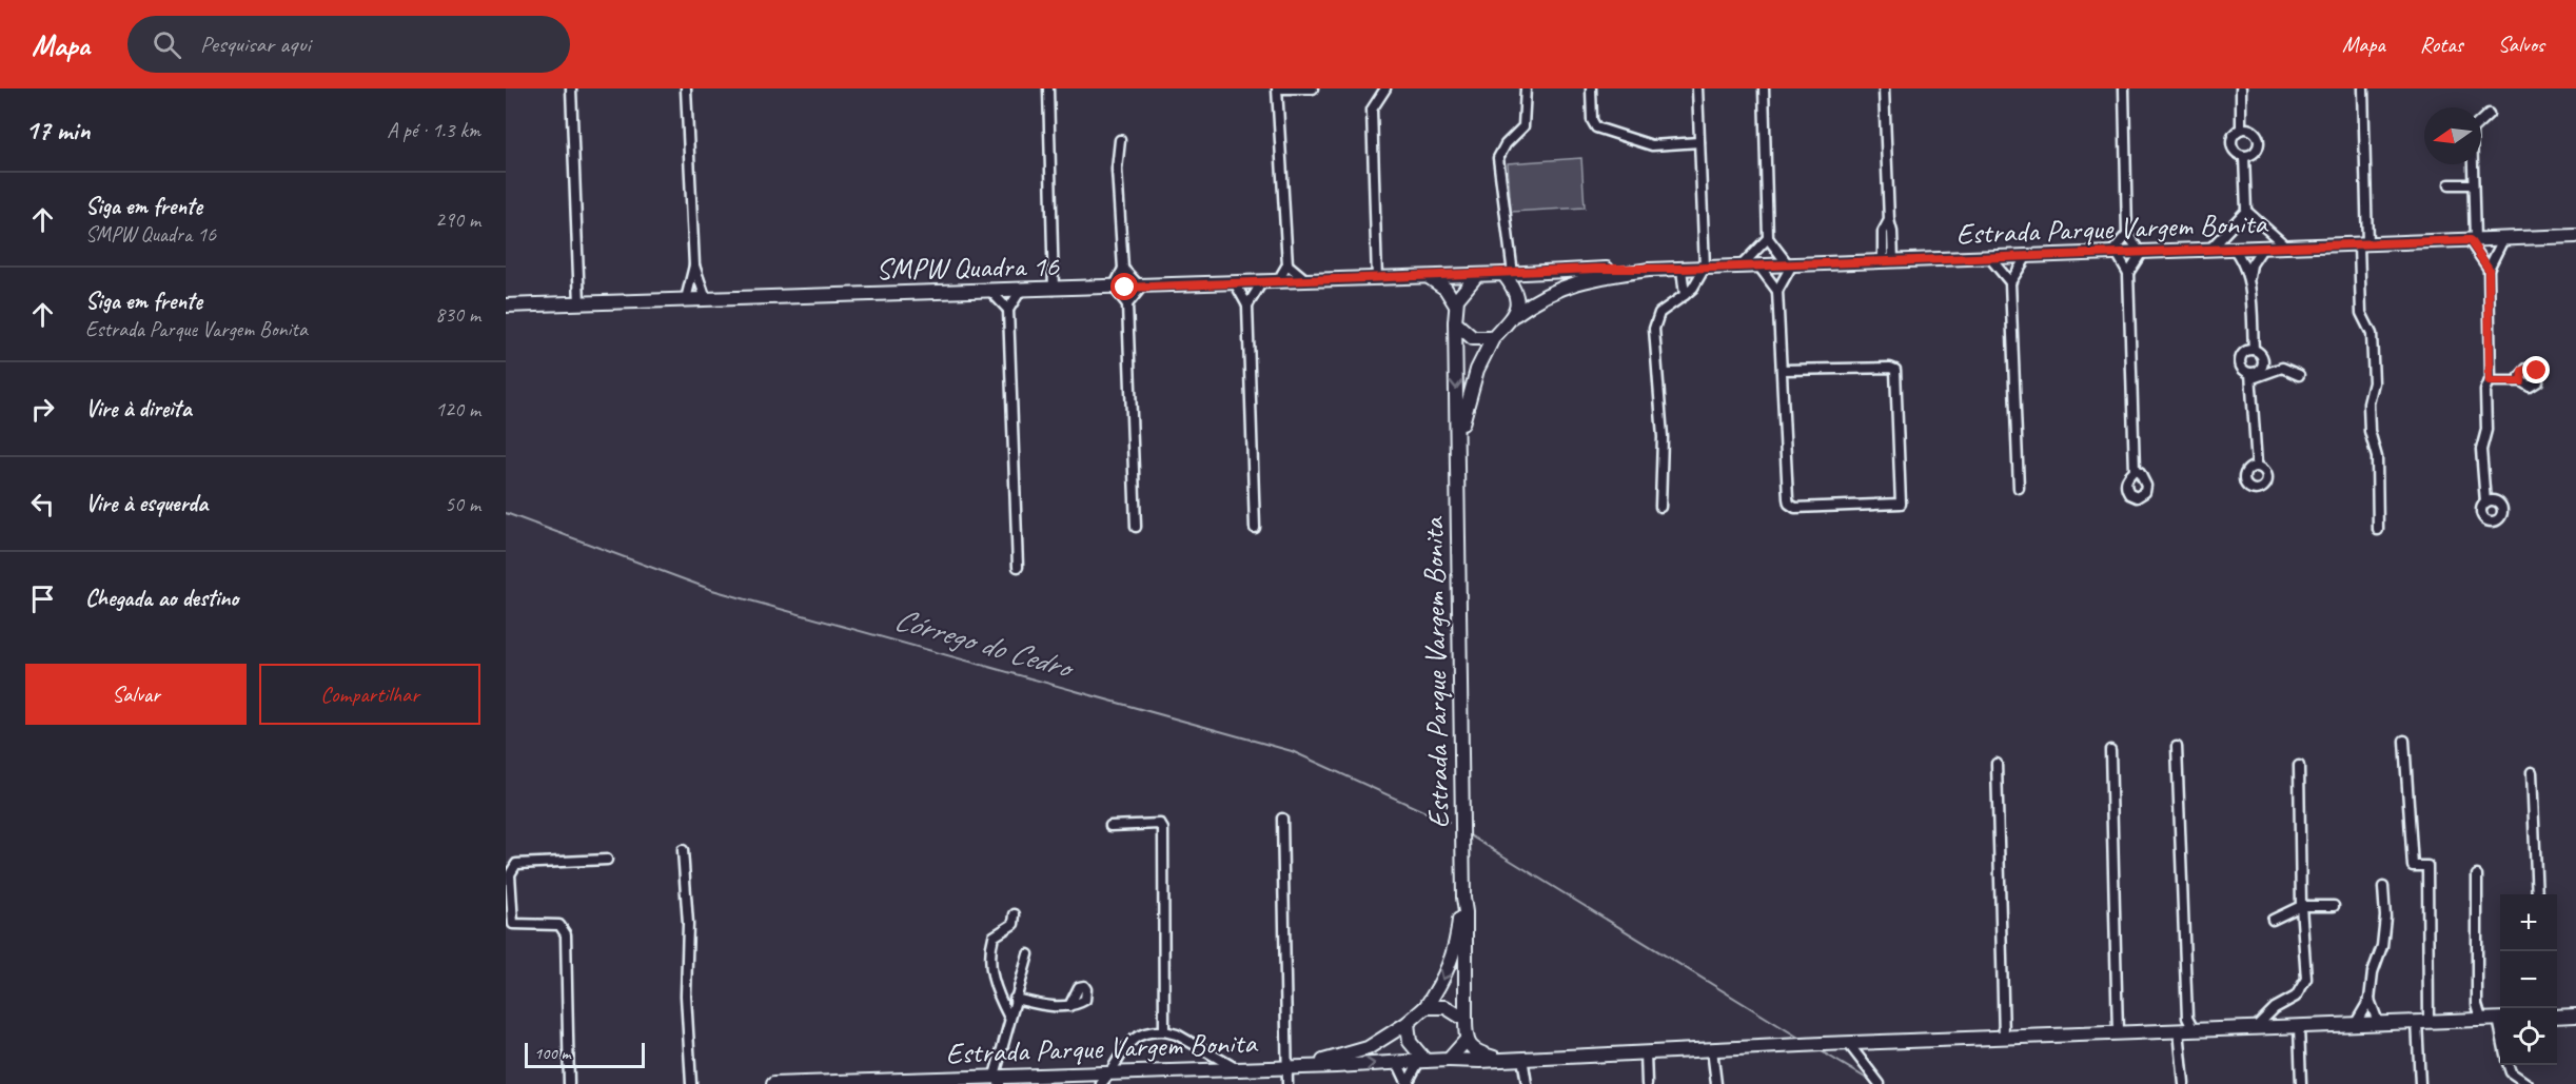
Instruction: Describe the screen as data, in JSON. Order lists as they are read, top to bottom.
{
  "streets": {
    "main road": ["Estrada Parque Vargem Bonita", "SMPW Quadra 16"]
  },
  "crossings": [
    ["Estrada Parque Vargem Bonita", "SMPW Quadra 16"]
  ],
  "water": ["Córrego do Cedro"],
  "scale_bar": "100 m",
  "north": "left",
  "page": {
    "header": "Mapa",
    "search": "Pesquisar aqui",
    "nav": ["Mapa", "Rotas", "Salvos"],
    "heading": ["17 min", "A pé · 1.3 km"],
    "list": [
      ["Siga em frente", "SMPW Quadra 16", "290 m"],
      ["Siga em frente", "Estrada Parque Vargem Bonita", "830 m"],
      ["Vire à direita", "120 m"],
      ["Vire à esquerda", "50 m"],
      "Chegada ao destino"
    ],
    "buttons": ["Salvar", "Compartilhar"],
    "map_buttons": ["+", "−"],
    "scale": "100 m"
  }
}
